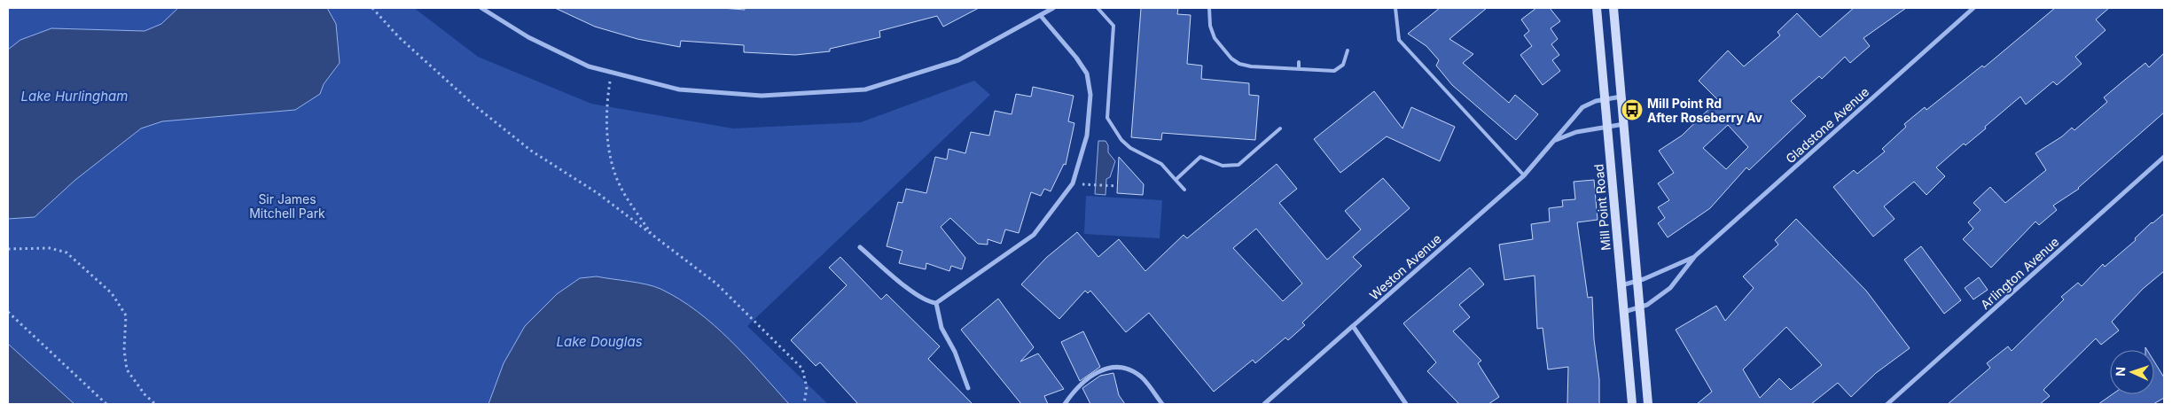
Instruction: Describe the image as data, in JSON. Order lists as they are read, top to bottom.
{
  "streets": {
    "main road": ["Mill Point Road"],
    "street": ["Gladstone Avenue", "Weston Avenue", "Arlington Avenue"]
  },
  "crossings": [
    ["Gladstone Avenue", "Mill Point Road"],
    ["Mill Point Road", "Weston Avenue"]
  ],
  "water": ["Lake Hurlingham", "Lake Douglas"],
  "parks": ["Sir James Mitchell Park"],
  "places": {
    "bus stop": ["Mill Point Rd After Roseberry Av"]
  },
  "north": "left"
}
